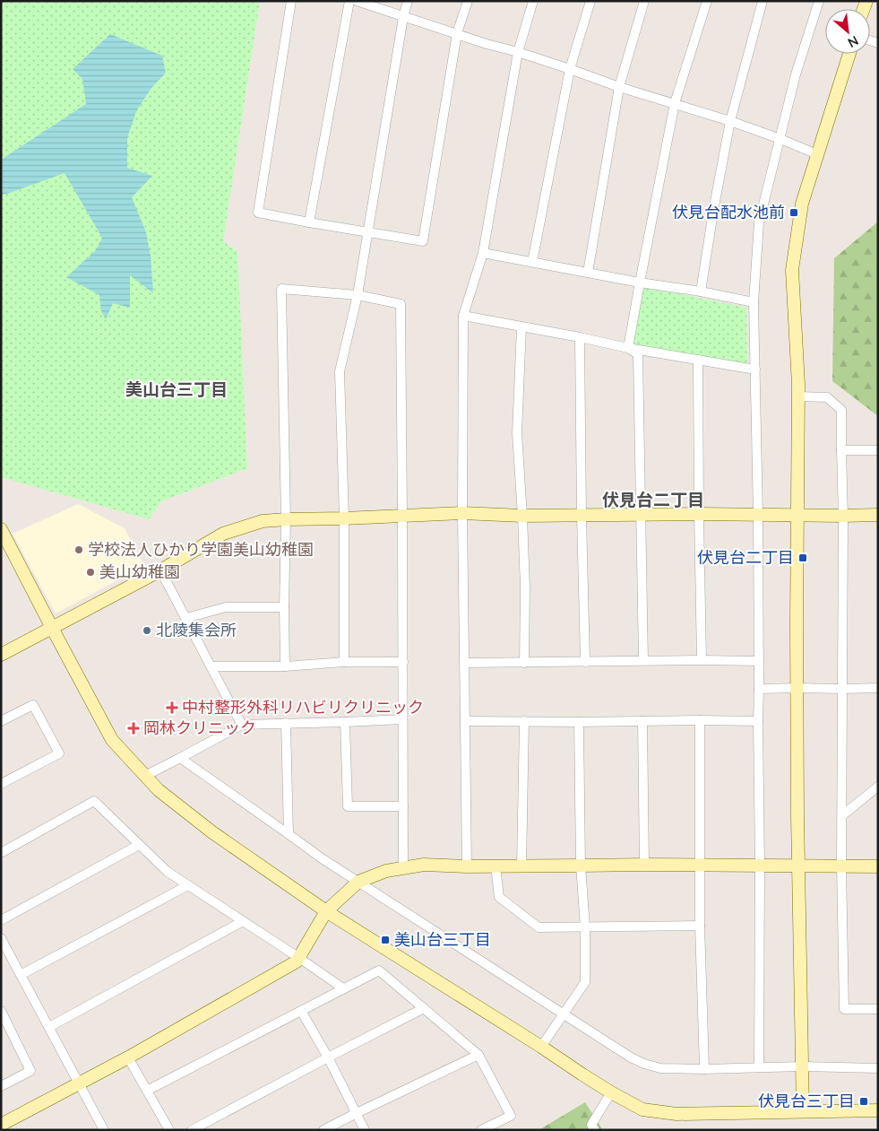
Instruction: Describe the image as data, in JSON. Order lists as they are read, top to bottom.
{
  "districts": ["美山台三丁目", "伏見台二丁目"],
  "places": {
    "transit": [
      "伏見台配水池前",
      "伏見台二丁目",
      "美山台三丁目",
      "伏見台三丁目"
    ],
    "other": ["学校法人ひかり学園美山幼稚園", "美山幼稚園", "北陵集会所"],
    "health": ["中村整形外科リハビリクリニック", "岡林クリニック"]
  },
  "north": "bottom right"
}
